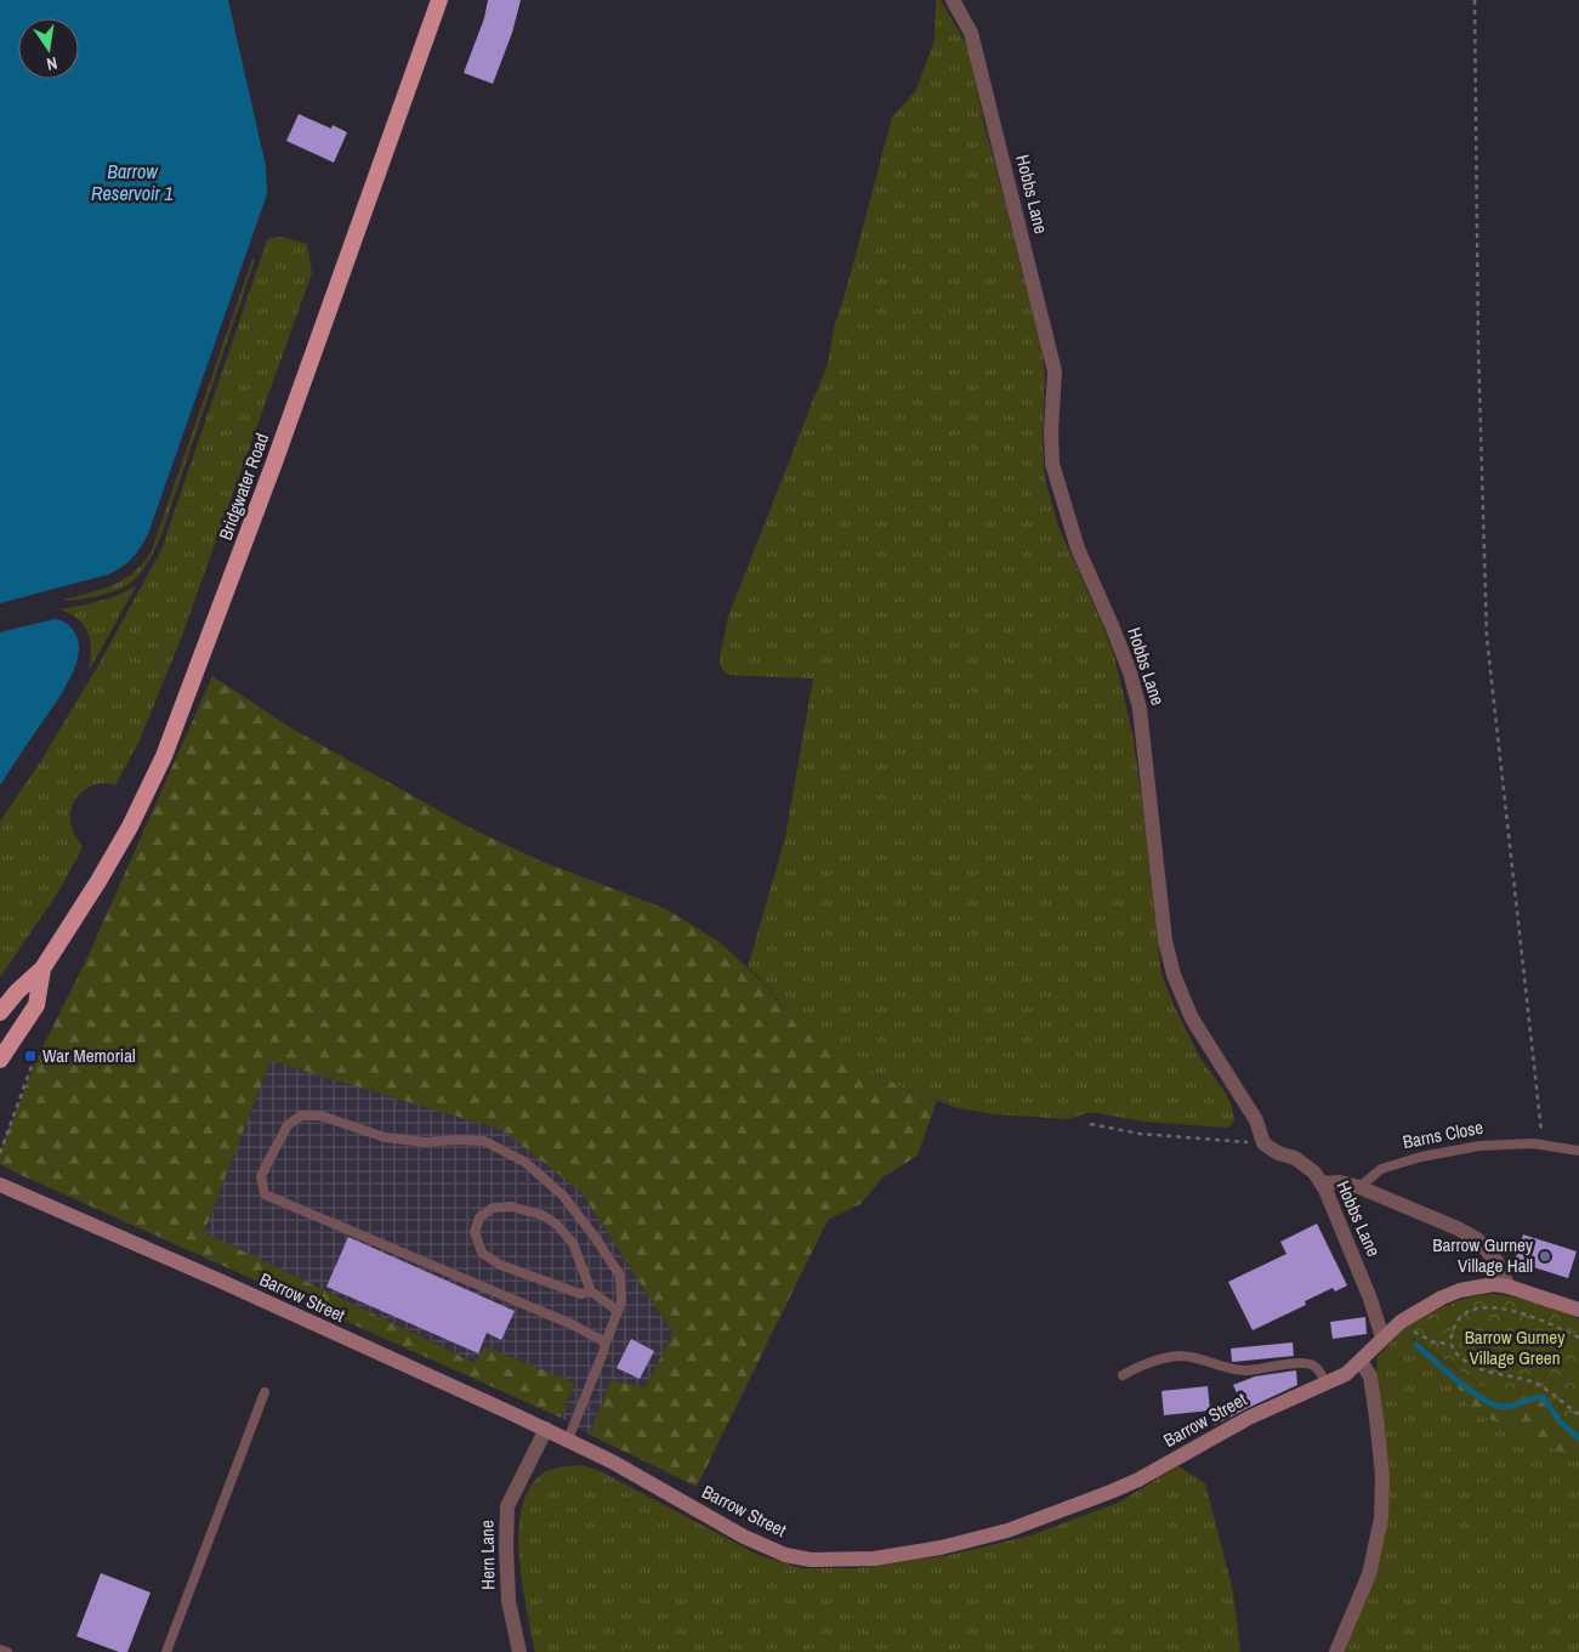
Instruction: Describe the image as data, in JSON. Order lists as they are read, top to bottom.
{
  "streets": {
    "highway": ["Bridgwater Road"],
    "main road": ["Barrow Street"],
    "street": ["Hobbs Lane", "Hern Lane"],
    "lane": ["Barns Close"]
  },
  "crossings": [
    ["Hobbs Lane", "Barrow Street"],
    ["Barrow Street", "Hern Lane"]
  ],
  "water": ["Barrow Reservoir 1"],
  "parks": ["Barrow Gurney Village Green"],
  "places": {
    "transit": ["War Memorial"],
    "other": ["Barrow Gurney Village Hall"]
  },
  "north": "bottom"
}
